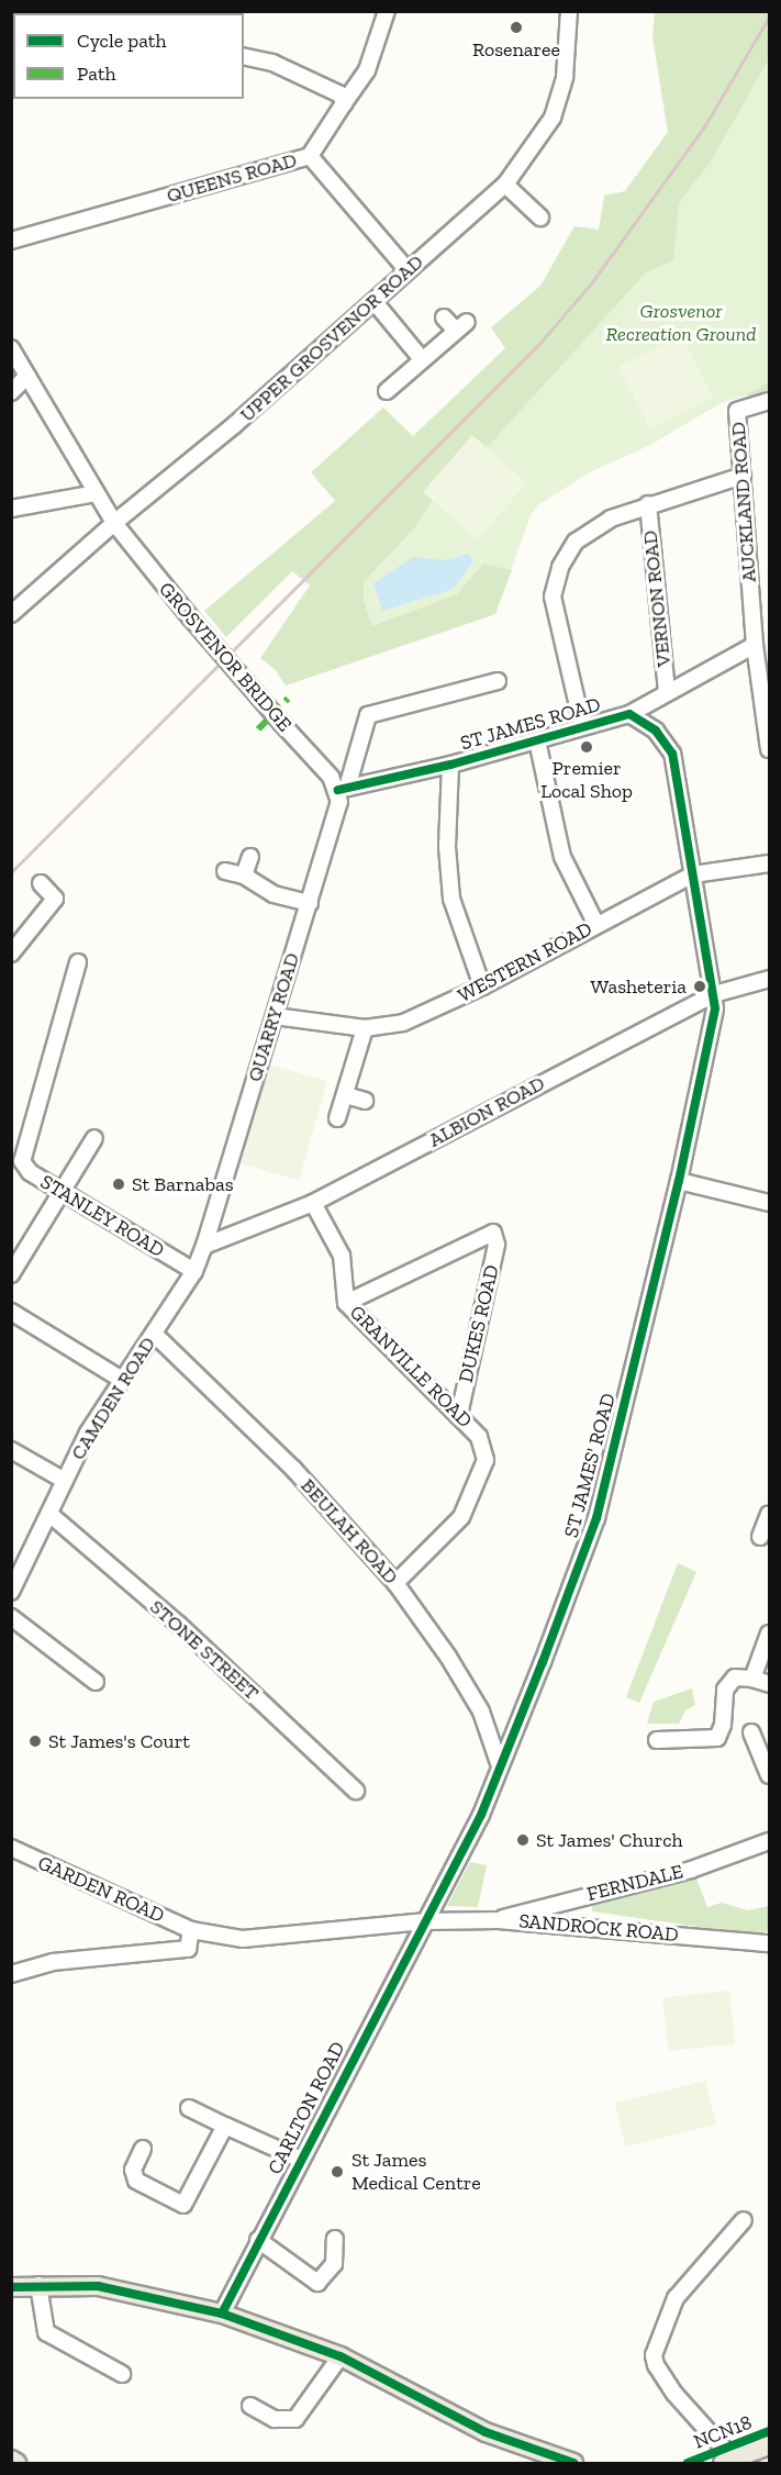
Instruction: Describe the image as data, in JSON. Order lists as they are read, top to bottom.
{
  "streets": {
    "street": [
      "QUEENS ROAD",
      "UPPER GROSVENOR ROAD",
      "AUCKLAND ROAD",
      "VERNON ROAD",
      "GROSVENOR BRIDGE",
      "ST JAMES ROAD",
      "WESTERN ROAD",
      "QUARRY ROAD",
      "ALBION ROAD",
      "STANLEY ROAD",
      "DUKES ROAD",
      "GRANVILLE ROAD",
      "CAMDEN ROAD",
      "ST JAMES' ROAD",
      "BEULAH ROAD",
      "STONE STREET",
      "FERNDALE",
      "GARDEN ROAD",
      "SANDROCK ROAD",
      "CARLTON ROAD"
    ],
    "cycle path": ["NCN18"]
  },
  "crossings": [
    ["QUEENS ROAD", "UPPER GROSVENOR ROAD"],
    ["UPPER GROSVENOR ROAD", "GROSVENOR BRIDGE"],
    ["GROSVENOR BRIDGE", "ST JAMES ROAD"],
    ["GROSVENOR BRIDGE", "QUARRY ROAD"],
    ["ST JAMES ROAD", "WESTERN ROAD"],
    ["ST JAMES ROAD", "QUARRY ROAD"],
    ["ST JAMES ROAD", "ALBION ROAD"],
    ["ST JAMES ROAD", "ST JAMES' ROAD"],
    ["WESTERN ROAD", "QUARRY ROAD"],
    ["QUARRY ROAD", "ALBION ROAD"],
    ["QUARRY ROAD", "CAMDEN ROAD"],
    ["ALBION ROAD", "GRANVILLE ROAD"],
    ["ALBION ROAD", "CAMDEN ROAD"],
    ["ALBION ROAD", "ST JAMES' ROAD"],
    ["STANLEY ROAD", "CAMDEN ROAD"],
    ["DUKES ROAD", "GRANVILLE ROAD"],
    ["GRANVILLE ROAD", "BEULAH ROAD"],
    ["CAMDEN ROAD", "BEULAH ROAD"],
    ["CAMDEN ROAD", "STONE STREET"],
    ["ST JAMES' ROAD", "BEULAH ROAD"],
    ["ST JAMES' ROAD", "GARDEN ROAD"],
    ["ST JAMES' ROAD", "SANDROCK ROAD"],
    ["ST JAMES' ROAD", "CARLTON ROAD"],
    ["FERNDALE", "SANDROCK ROAD"],
    ["GARDEN ROAD", "SANDROCK ROAD"],
    ["GARDEN ROAD", "CARLTON ROAD"],
    ["SANDROCK ROAD", "CARLTON ROAD"]
  ],
  "parks": ["Grosvenor Recreation Ground"],
  "places": [
    "Rosenaree",
    "Premier Local Shop",
    "Washeteria",
    "St Barnabas",
    "St James's Court",
    "St James' Church",
    "St James Medical Centre"
  ],
  "legend": ["Cycle path", "Path"]
}
